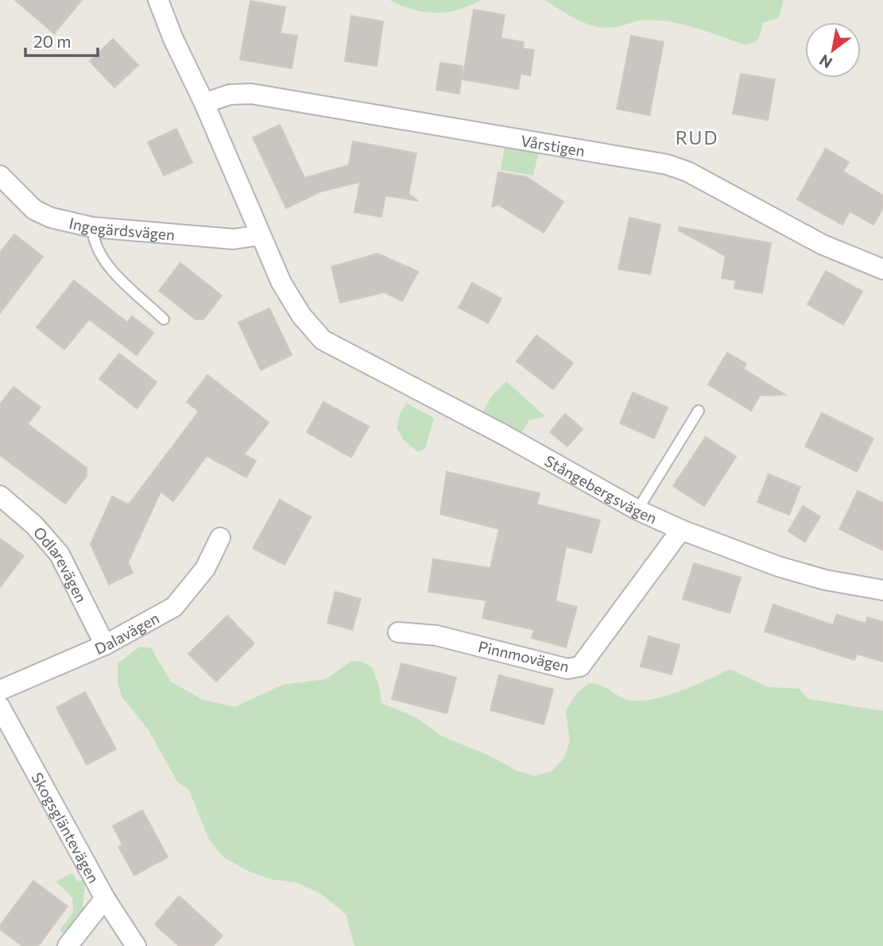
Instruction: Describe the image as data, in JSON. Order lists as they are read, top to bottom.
{
  "streets": {
    "street": [
      "Vårstigen",
      "Ingegärdsvägen",
      "Stångebergsvägen",
      "Odlarevägen",
      "Dalavägen",
      "Pinnmovägen",
      "Skogsgläntevägen"
    ]
  },
  "crossings": [
    ["Ingegärdsvägen", "Stångebergsvägen"],
    ["Stångebergsvägen", "Pinnmovägen"],
    ["Odlarevägen", "Dalavägen"]
  ],
  "districts": ["RUD"],
  "scale_bar": "20 m",
  "north": "bottom left"
}
